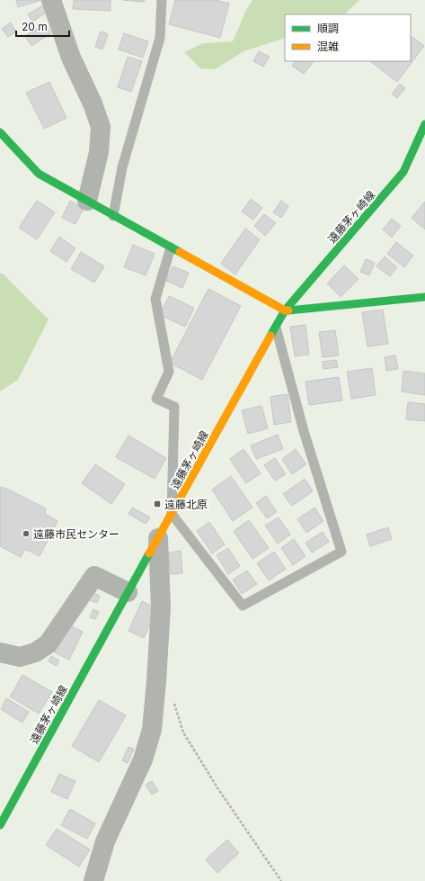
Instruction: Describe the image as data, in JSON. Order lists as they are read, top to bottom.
{
  "streets": {
    "main road": ["遠藤茅ヶ崎線"]
  },
  "places": {
    "transit": ["遠藤北原"],
    "other": ["遠藤市民センター"]
  },
  "legend": ["順調", "混雑"],
  "scale_bar": "20 m"
}
